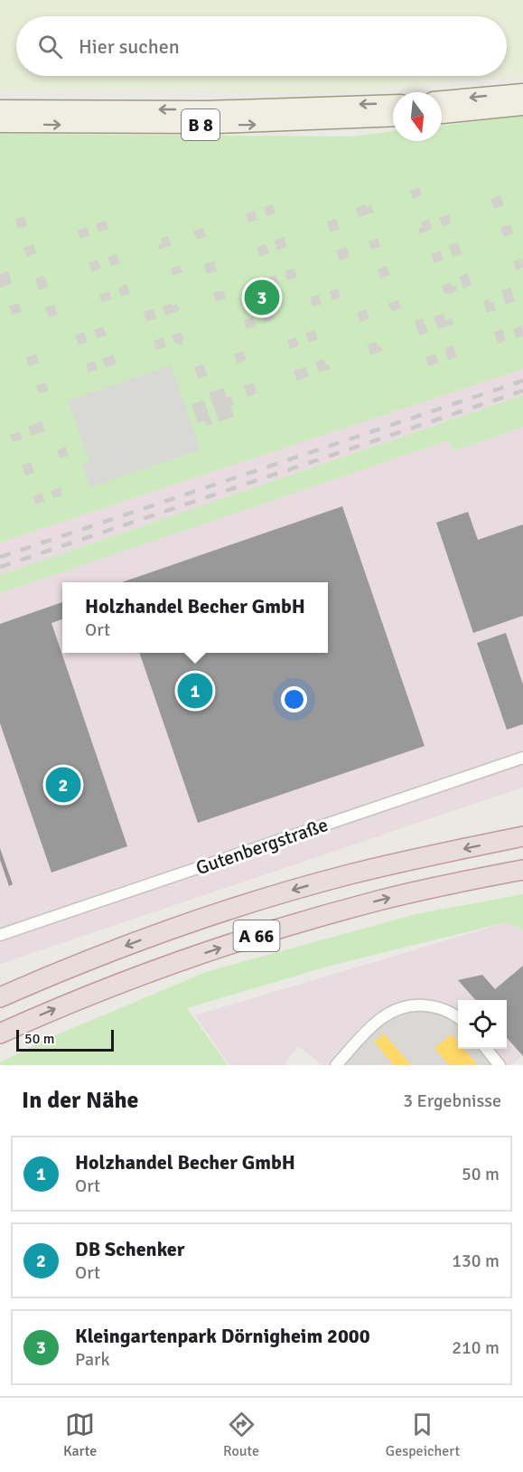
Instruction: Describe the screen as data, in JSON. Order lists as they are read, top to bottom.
{
  "streets": {
    "highway": ["A 66"],
    "main road": ["B 8"],
    "street": ["Gutenbergstraße"]
  },
  "scale_bar": "50 m",
  "north": "bottom",
  "page": {
    "search": "Hier suchen",
    "pins": ["3", "1", "2"],
    "popup": ["Holzhandel Becher GmbH", "Ort"],
    "scale": "50 m",
    "heading": ["In der Nähe", "3 Ergebnisse"],
    "list": [
      {
        "mark": "1",
        "name": "Holzhandel Becher GmbH",
        "note": "Ort",
        "value": "50 m"
      },
      {
        "mark": "2",
        "name": "DB Schenker",
        "note": "Ort",
        "value": "130 m"
      },
      {
        "mark": "3",
        "name": "Kleingartenpark Dörnigheim 2000",
        "note": "Park",
        "value": "210 m"
      }
    ],
    "nav": ["Karte", "Route", "Gespeichert"]
  }
}
